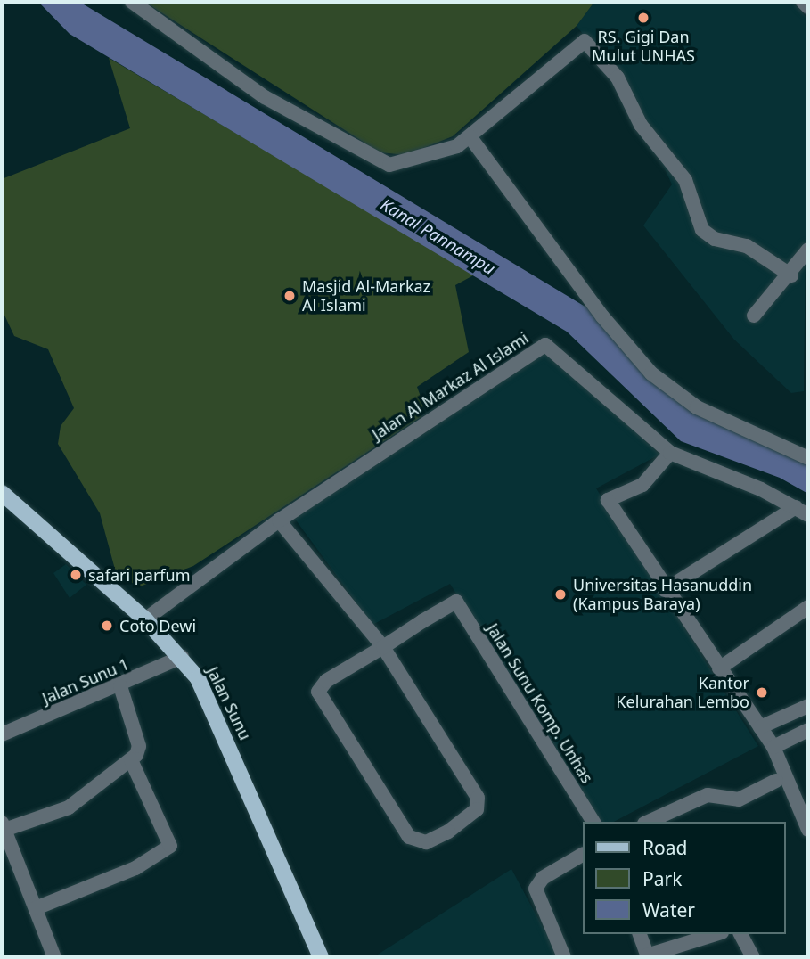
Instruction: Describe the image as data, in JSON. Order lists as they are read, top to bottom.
{
  "streets": {
    "main road": ["Jalan Sunu"],
    "street": ["Jalan Al Markaz Al Islami", "Jalan Sunu 1", "Jalan Sunu Komp. Unhas"]
  },
  "crossings": [
    ["Jalan Al Markaz Al Islami", "Jalan Sunu"],
    ["Jalan Sunu 1", "Jalan Sunu"]
  ],
  "water": ["Kanal Pannampu"],
  "places": [
    "RS. Gigi Dan Mulut UNHAS",
    "Masjid Al-Markaz Al Islami",
    "safari parfum",
    "Universitas Hasanuddin (Kampus Baraya)",
    "Coto Dewi",
    "Kantor Kelurahan Lembo"
  ],
  "legend": ["Road", "Park", "Water"]
}
